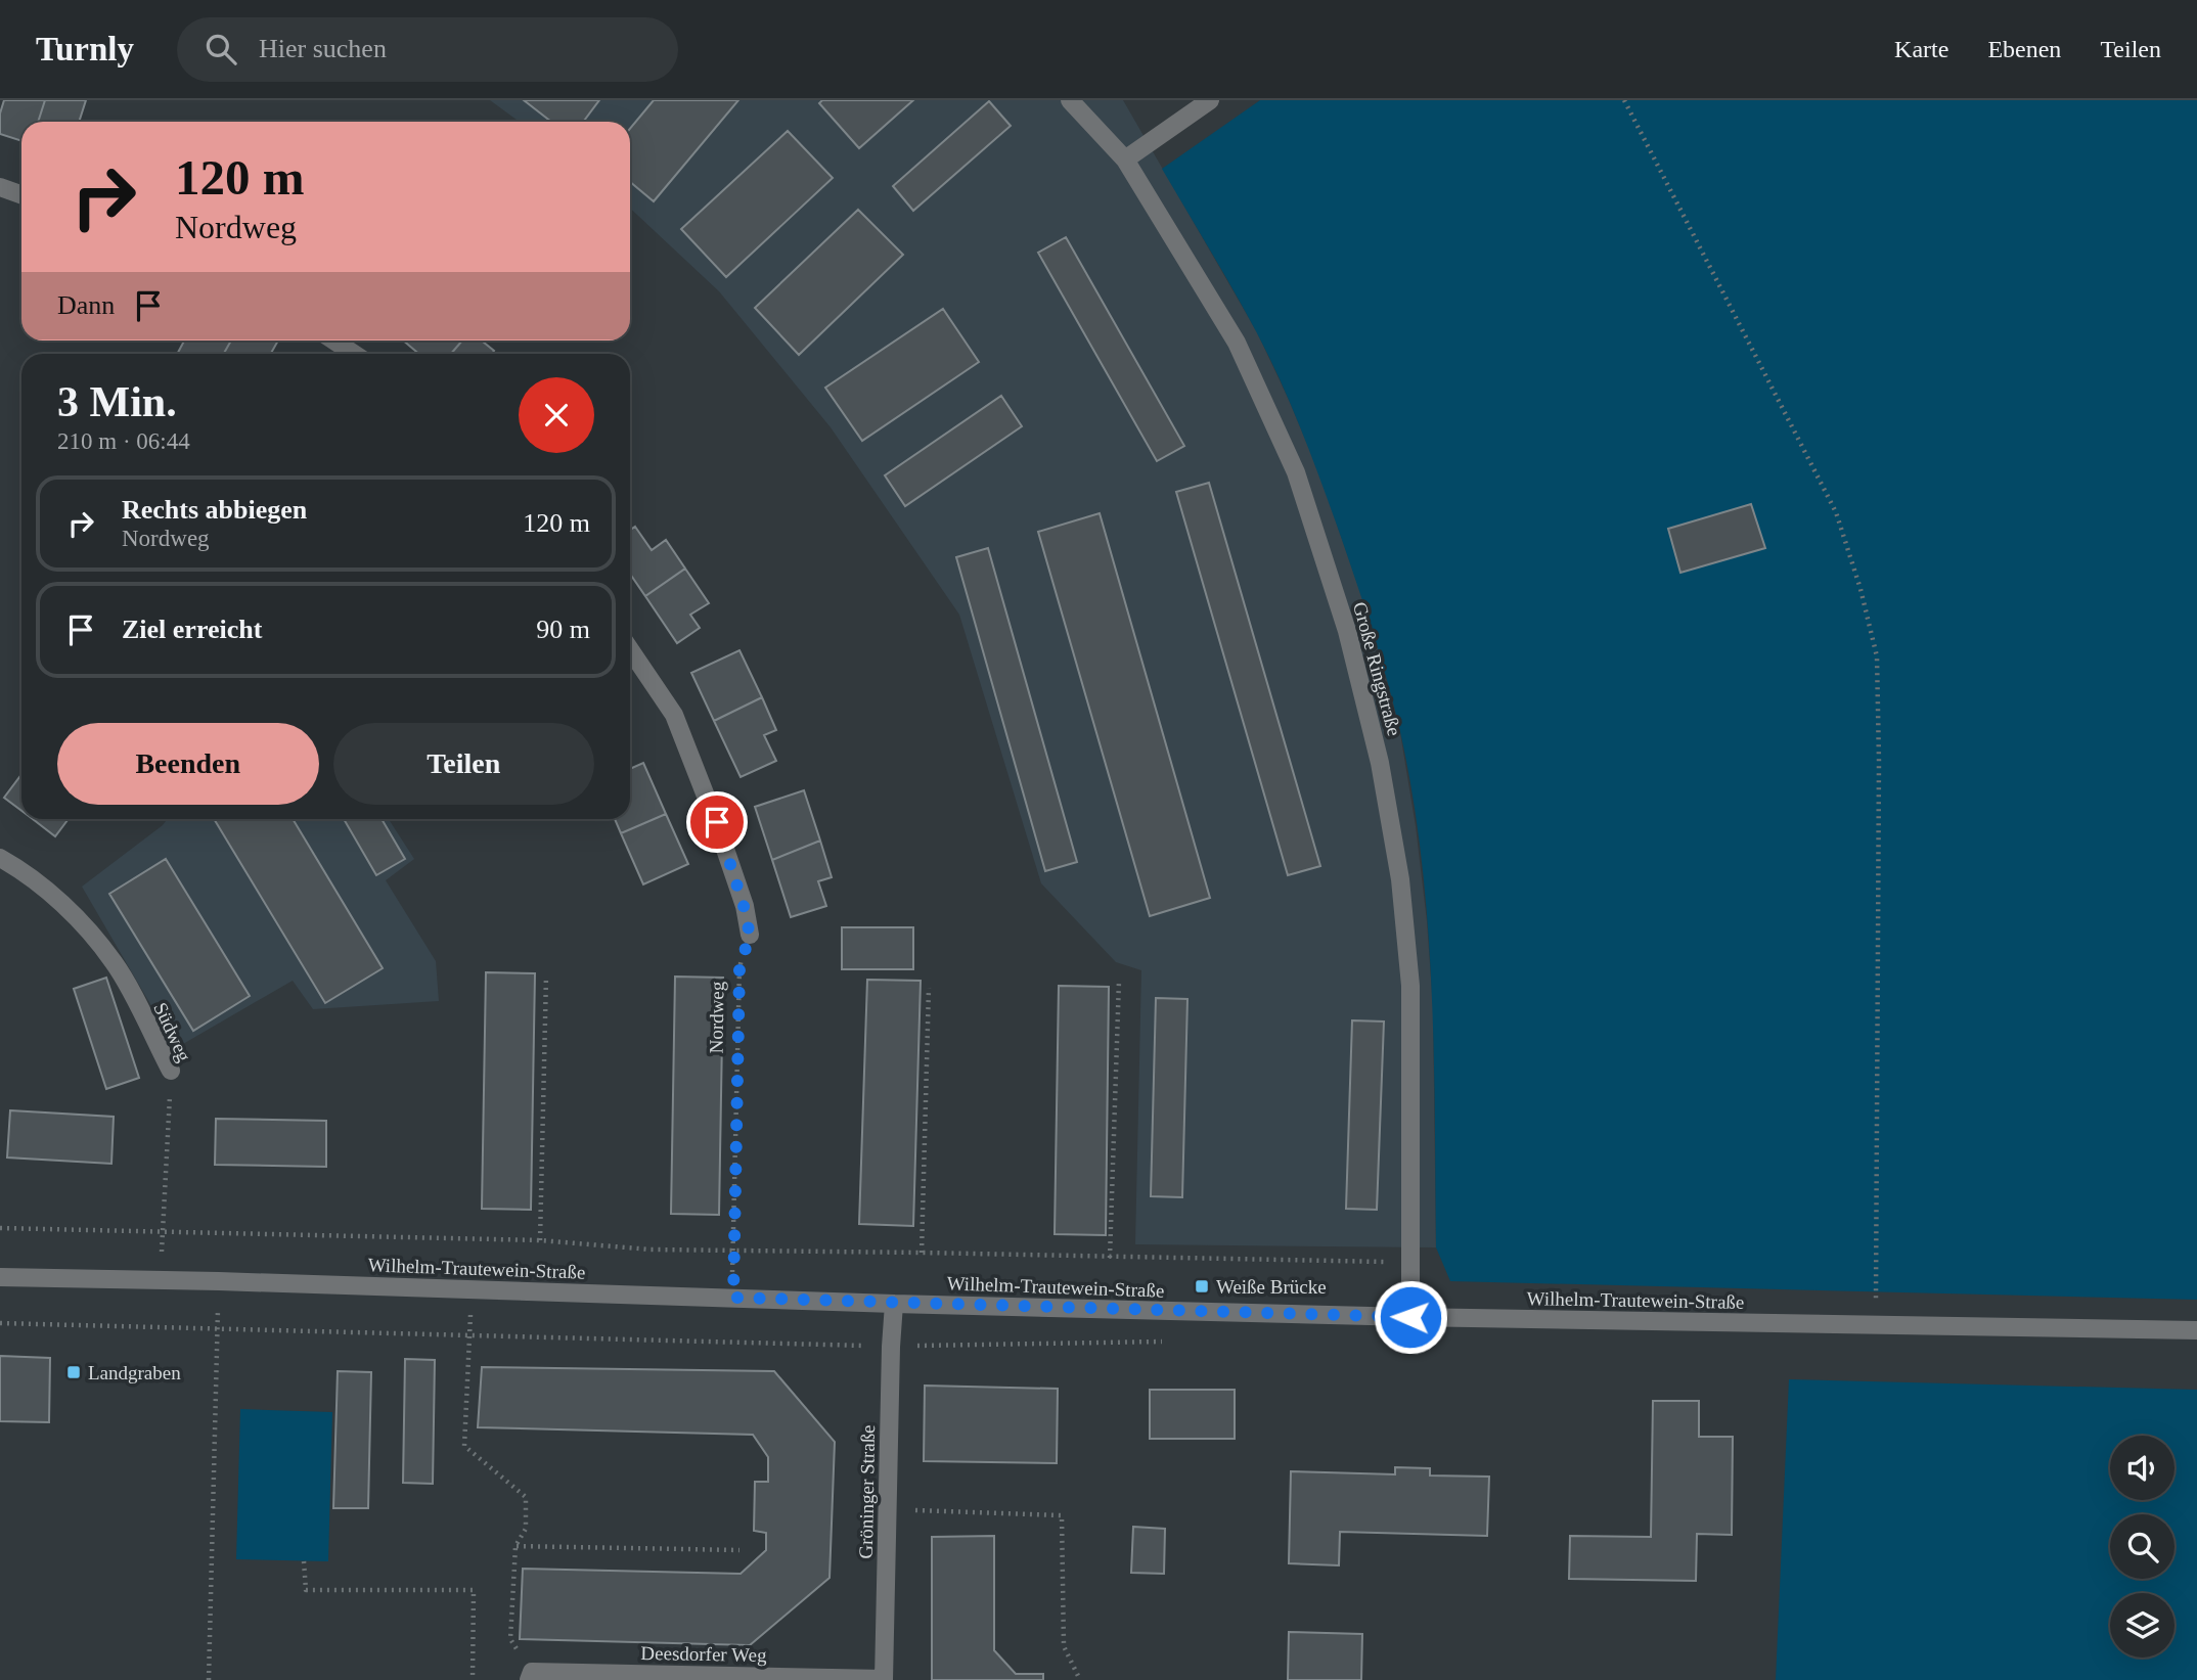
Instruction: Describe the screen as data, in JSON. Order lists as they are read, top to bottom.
{
  "streets": {
    "street": [
      "Große Ringstraße",
      "Südweg",
      "Wilhelm-Trautewein-Straße",
      "Gröninger Straße",
      "Deesdorfer Weg"
    ],
    "path": ["Nordweg"]
  },
  "crossings": [
    ["Große Ringstraße", "Wilhelm-Trautewein-Straße"],
    ["Nordweg", "Wilhelm-Trautewein-Straße"],
    ["Südweg", "Wilhelm-Trautewein-Straße"],
    ["Wilhelm-Trautewein-Straße", "Gröninger Straße"],
    ["Gröninger Straße", "Deesdorfer Weg"]
  ],
  "places": {
    "transit": ["Weiße Brücke", "Landgraben"]
  },
  "page": {
    "header": "Turnly",
    "search": "Hier suchen",
    "nav": ["Karte", "Ebenen", "Teilen"],
    "turn": ["120 m", "Nordweg"],
    "then": "Dann",
    "heading": ["3 Min.", "210 m · 06:44"],
    "list": [
      {
        "name": "Rechts abbiegen",
        "note": "Nordweg",
        "value": "120 m"
      },
      {
        "name": "Ziel erreicht",
        "value": "90 m"
      }
    ],
    "buttons": ["Beenden", "Teilen"]
  }
}
